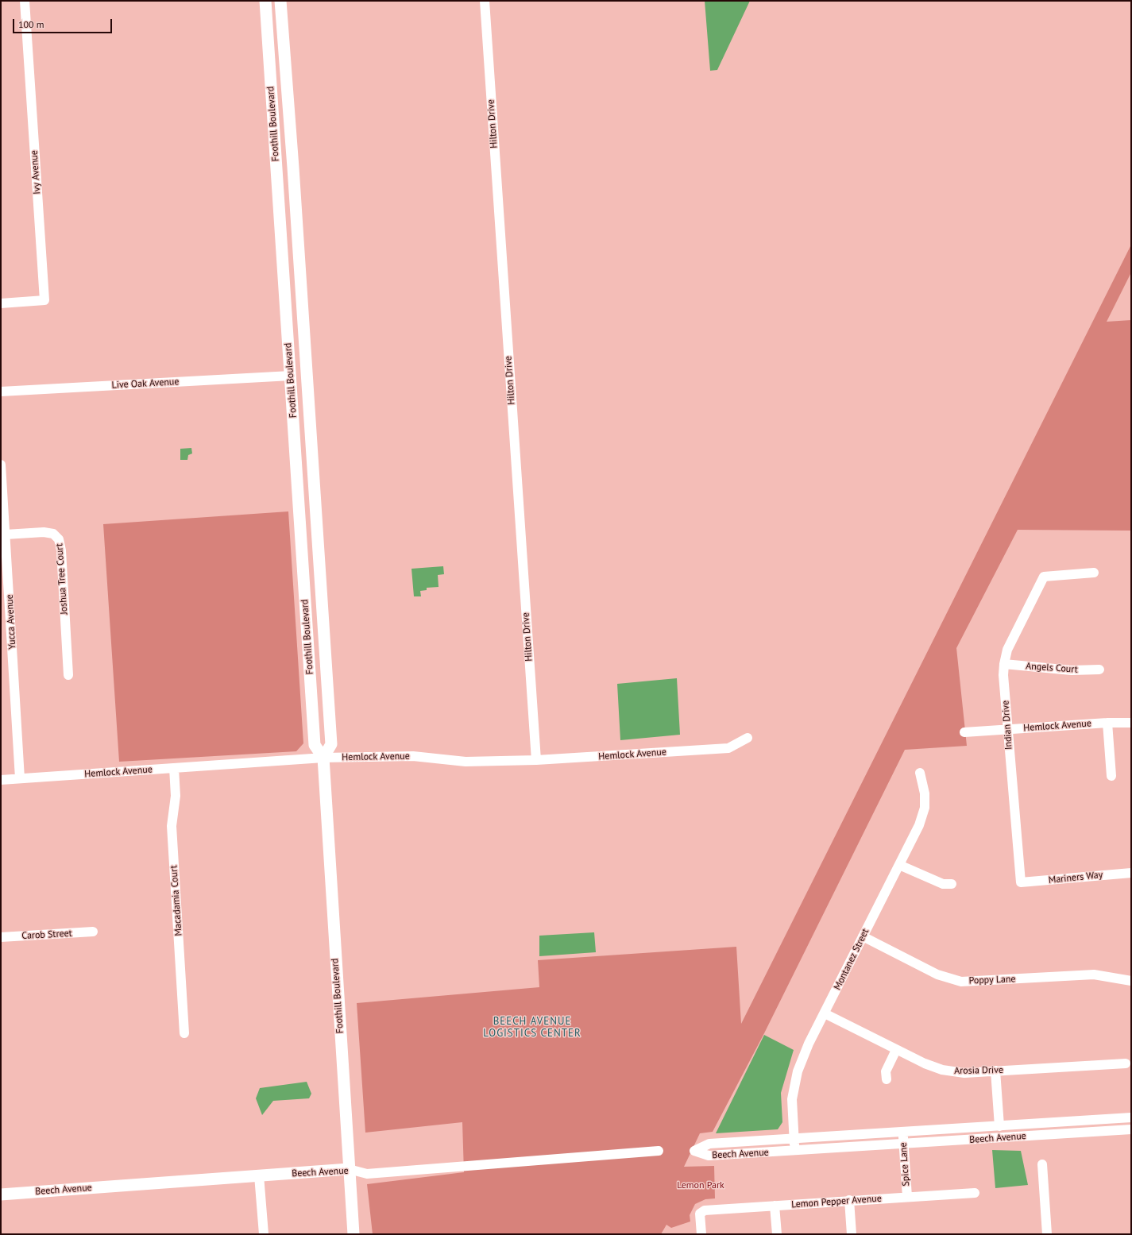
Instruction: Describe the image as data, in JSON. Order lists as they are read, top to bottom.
{
  "streets": {
    "main road": ["Foothill Boulevard", "Beech Avenue"],
    "street": [
      "Hilton Drive",
      "Ivy Avenue",
      "Live Oak Avenue",
      "Joshua Tree Court",
      "Yucca Avenue",
      "Angels Court",
      "Indian Drive",
      "Hemlock Avenue",
      "Mariners Way",
      "Macadamia Court",
      "Carob Street",
      "Montanez Street",
      "Poppy Lane",
      "Arosia Drive",
      "Spice Lane",
      "Lemon Pepper Avenue"
    ]
  },
  "crossings": [
    ["Foothill Boulevard", "Live Oak Avenue"],
    ["Foothill Boulevard", "Hemlock Avenue"],
    ["Foothill Boulevard", "Beech Avenue"],
    ["Hilton Drive", "Hemlock Avenue"],
    ["Joshua Tree Court", "Yucca Avenue"],
    ["Yucca Avenue", "Hemlock Avenue"],
    ["Angels Court", "Indian Drive"],
    ["Indian Drive", "Hemlock Avenue"],
    ["Indian Drive", "Mariners Way"],
    ["Hemlock Avenue", "Macadamia Court"],
    ["Montanez Street", "Poppy Lane"],
    ["Montanez Street", "Arosia Drive"],
    ["Montanez Street", "Beech Avenue"],
    ["Beech Avenue", "Spice Lane"],
    ["Spice Lane", "Lemon Pepper Avenue"]
  ],
  "districts": ["BEECH AVENUE LOGISTICS CENTER"],
  "parks": ["Lemon Park"],
  "scale_bar": "100 m"
}
